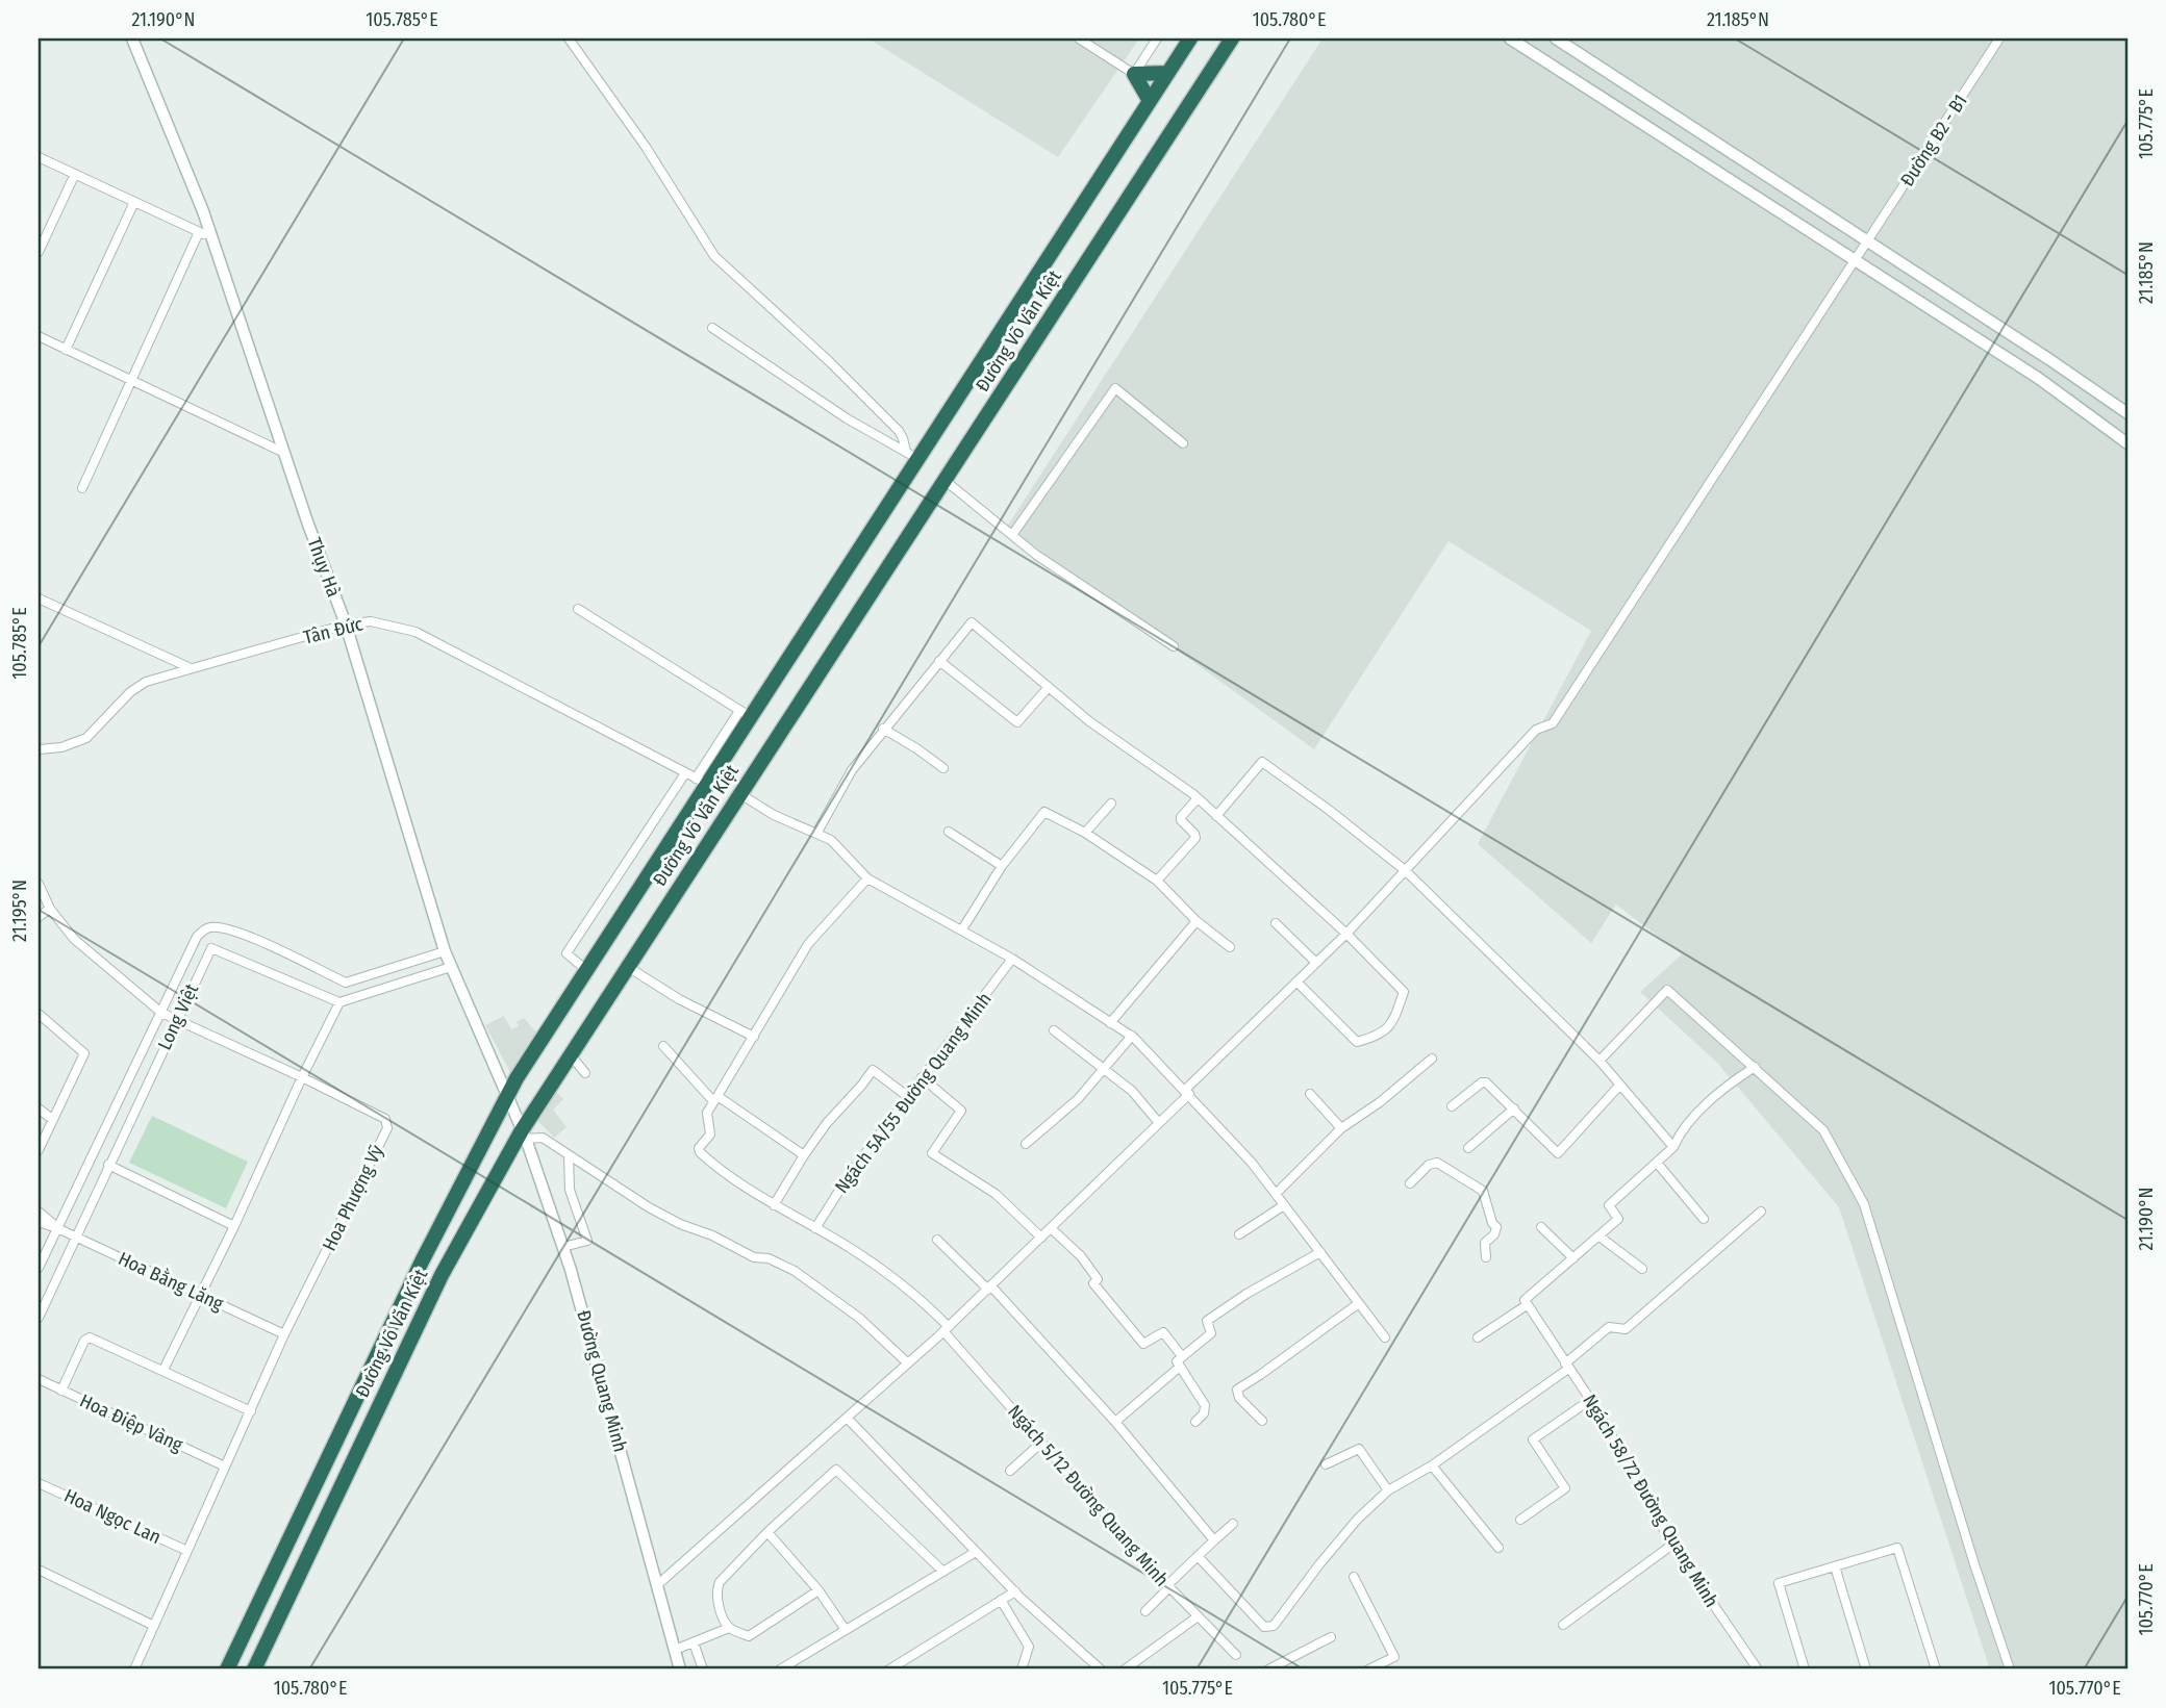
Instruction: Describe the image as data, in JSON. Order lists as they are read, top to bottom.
{
  "streets": {
    "highway": ["Đường Võ Văn Kiệt"],
    "street": [
      "Đường B2 - B1",
      "Thụy Hà",
      "Tân Đức",
      "Long Việt",
      "Ngách 5A/55 Đường Quang Minh",
      "Hoa Phượng Vỹ",
      "Hoa Bằng Lăng",
      "Đường Quang Minh",
      "Hoa Điệp Vàng",
      "Ngách 5/12 Đường Quang Minh",
      "Ngách 58/72 Đường Quang Minh",
      "Hoa Ngọc Lan"
    ]
  },
  "crossings": [
    ["Đường B2 - B1", "Đường Quang Minh"],
    ["Đường B2 - B1", "Ngách 5/12 Đường Quang Minh"],
    ["Đường Võ Văn Kiệt", "Thụy Hà"],
    ["Đường Võ Văn Kiệt", "Tân Đức"],
    ["Đường Võ Văn Kiệt", "Đường Quang Minh"],
    ["Thụy Hà", "Tân Đức"],
    ["Thụy Hà", "Đường Quang Minh"],
    ["Long Việt", "Hoa Phượng Vỹ"],
    ["Long Việt", "Hoa Bằng Lăng"],
    ["Ngách 5A/55 Đường Quang Minh", "Ngách 5/12 Đường Quang Minh"],
    ["Hoa Phượng Vỹ", "Hoa Bằng Lăng"],
    ["Hoa Phượng Vỹ", "Hoa Điệp Vàng"],
    ["Hoa Phượng Vỹ", "Hoa Ngọc Lan"]
  ],
  "coordinates": [
    "21.190°N",
    "105.785°E",
    "105.780°E",
    "21.185°N",
    "105.775°E",
    "21.195°N",
    "105.770°E"
  ]
}
